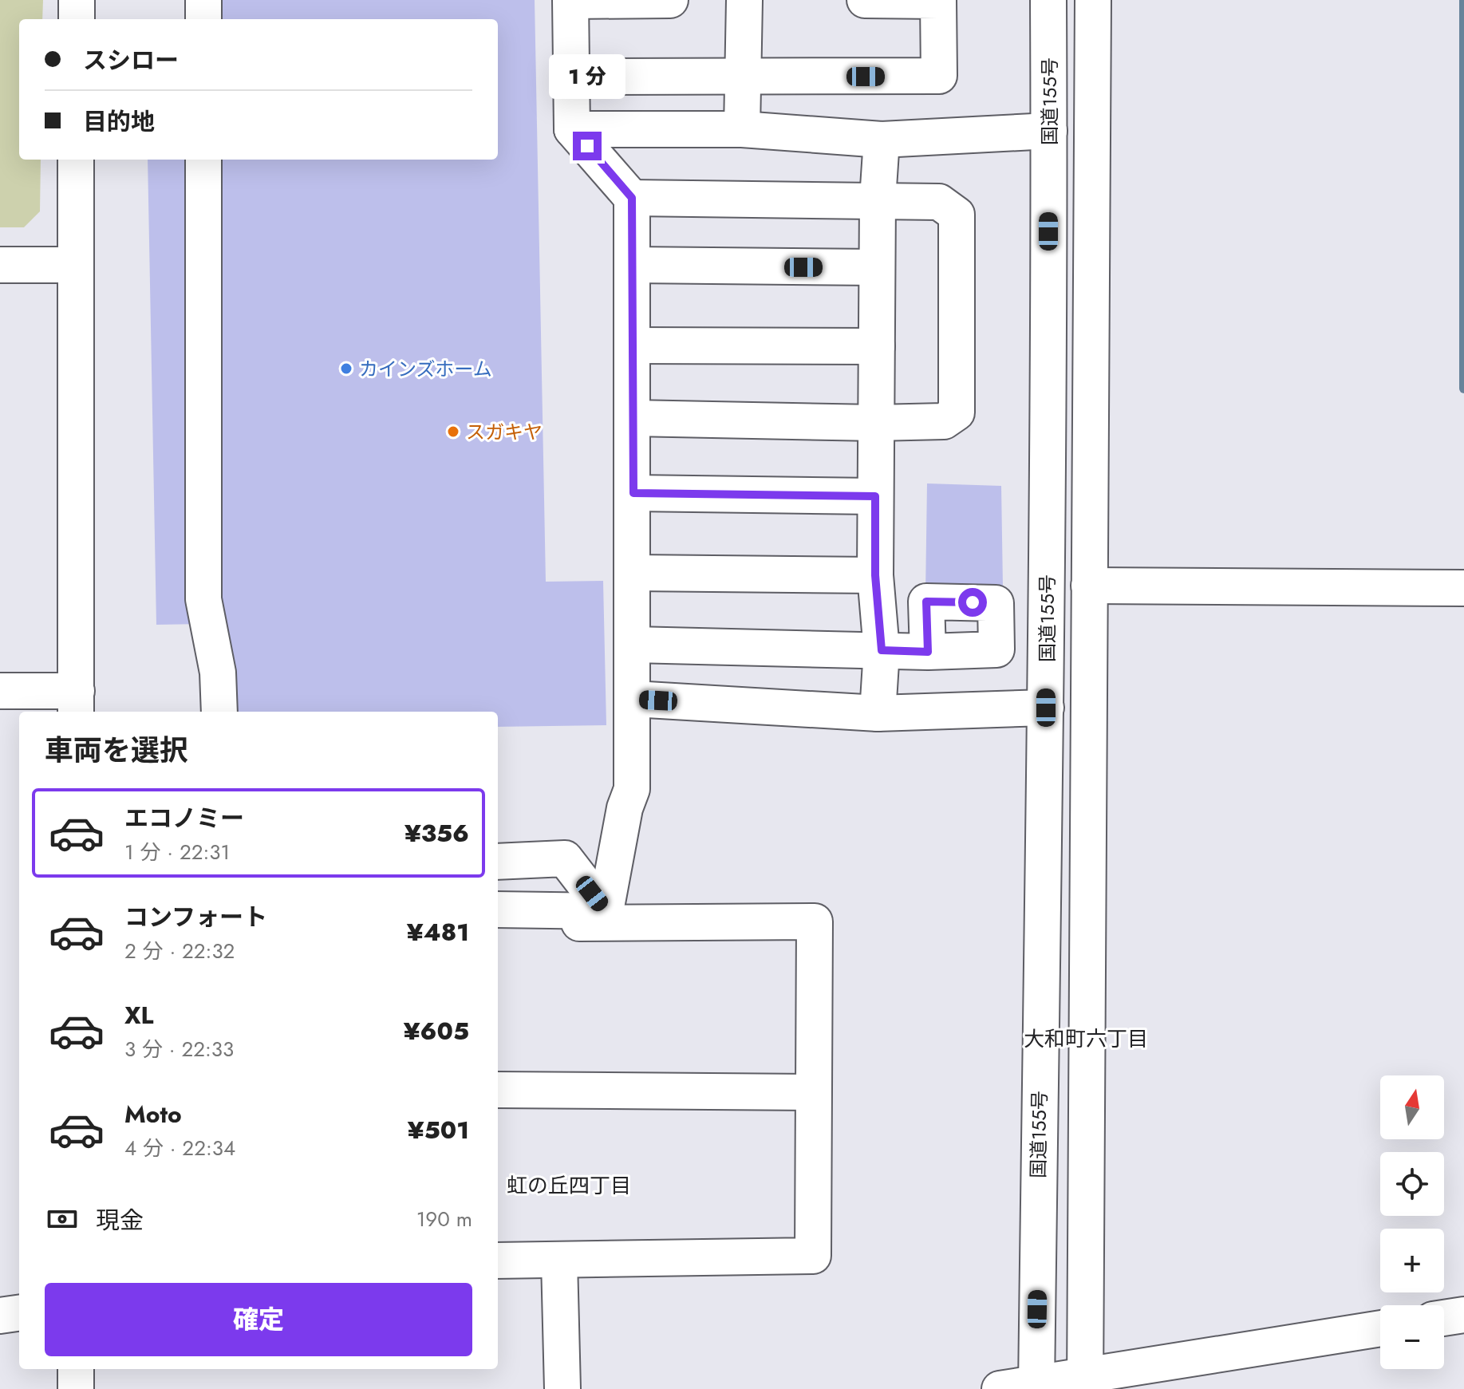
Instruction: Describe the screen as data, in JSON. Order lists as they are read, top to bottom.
{
  "streets": {
    "main road": ["国道155号"]
  },
  "districts": ["大和町六丁目", "虹の丘四丁目"],
  "places": ["カインズホーム", "スガキヤ"],
  "north": "top",
  "page": {
    "banner": ["スシロー", "目的地"],
    "bubble": "1 分",
    "heading": "車両を選択",
    "list": [
      {
        "name": "エコノミー",
        "note": "1 分 · 22:31",
        "value": "¥356"
      },
      {
        "name": "コンフォート",
        "note": "2 分 · 22:32",
        "value": "¥481"
      },
      {
        "name": "XL",
        "note": "3 分 · 22:33",
        "value": "¥605"
      },
      {
        "name": "Moto",
        "note": "4 分 · 22:34",
        "value": "¥501"
      }
    ],
    "map_buttons": ["+", "−"],
    "pay": ["現金", "190 m"],
    "buttons": "確定"
  }
}
